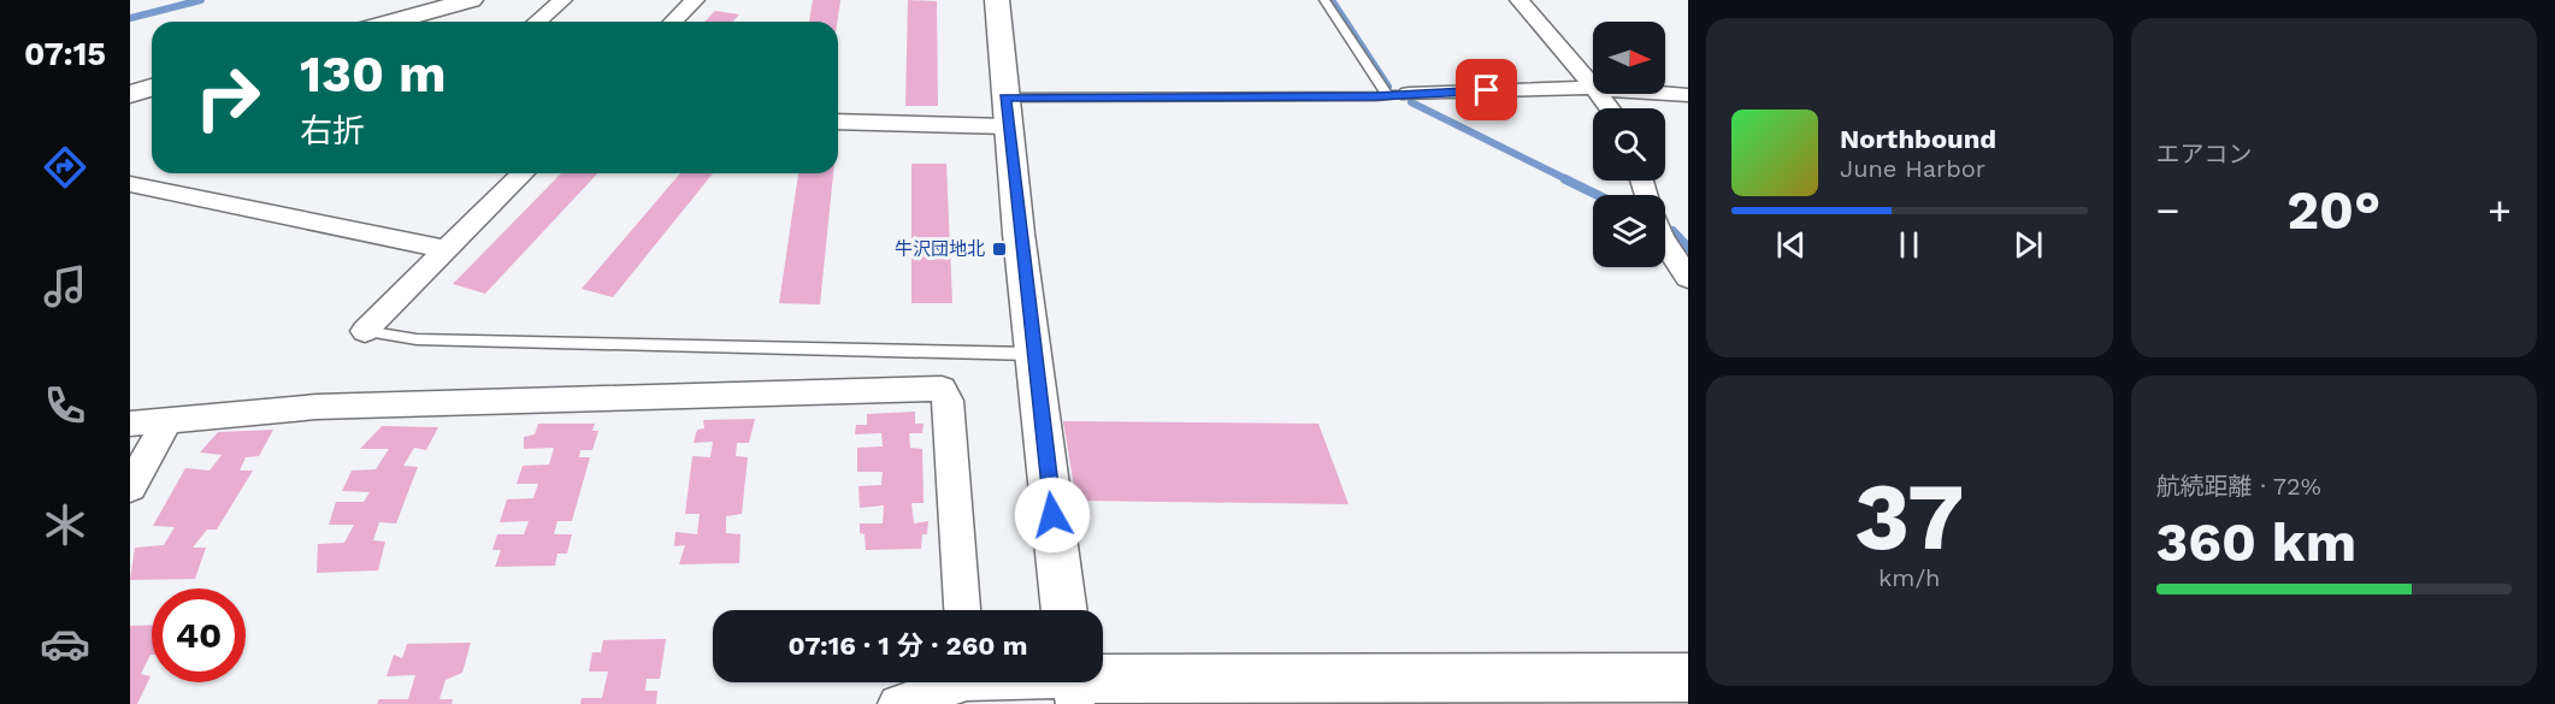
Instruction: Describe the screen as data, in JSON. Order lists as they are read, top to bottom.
{
  "places": {
    "transit": ["牛沢団地北"]
  },
  "north": "right",
  "page": {
    "tabs": "07:15",
    "tile": [
      "エアコン",
      ["37", "km/h"],
      ["航続距離 · 72%", "360 km"]
    ],
    "turn": ["130 m", "右折"],
    "song": ["Northbound", "June Harbor"],
    "heat": ["−", "20°", "+"],
    "limit": "40",
    "trip": "07:16 · 1 分 · 260 m"
  }
}
